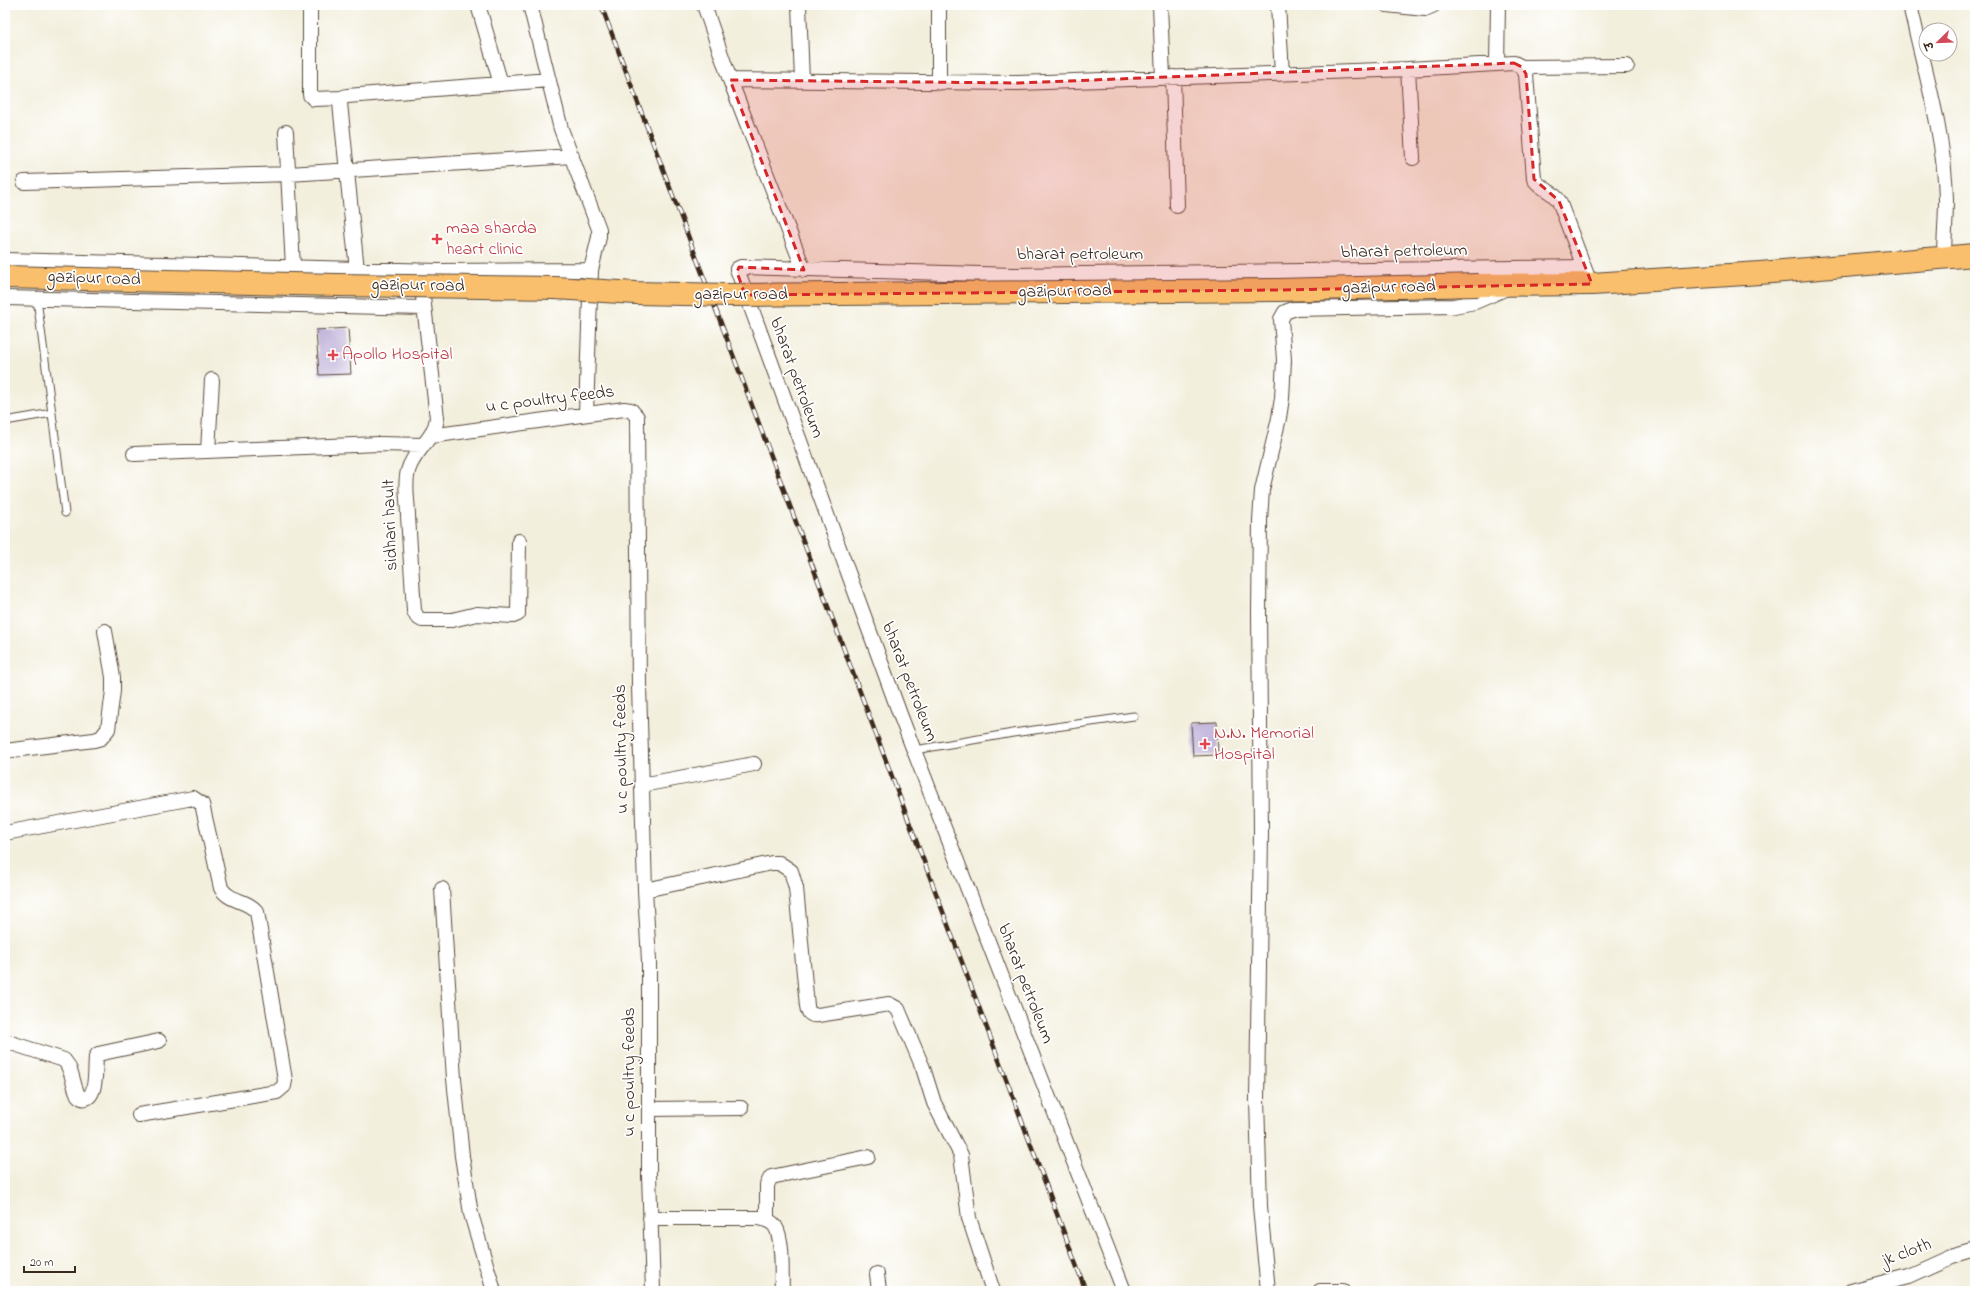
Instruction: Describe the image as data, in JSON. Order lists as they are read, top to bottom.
{
  "streets": {
    "main road": ["gazipur road"],
    "street": [
      "bharat petroleum",
      "u c poultry feeds",
      "sidhari hault",
      "jk cloth"
    ]
  },
  "crossings": [
    ["bharat petroleum", "gazipur road"],
    ["u c poultry feeds", "sidhari hault"]
  ],
  "places": {
    "health": ["maa sharda heart clinic", "Apollo Hospital", "N.N. Memorial Hospital"]
  },
  "scale_bar": "20 m",
  "north": "bottom left"
}
